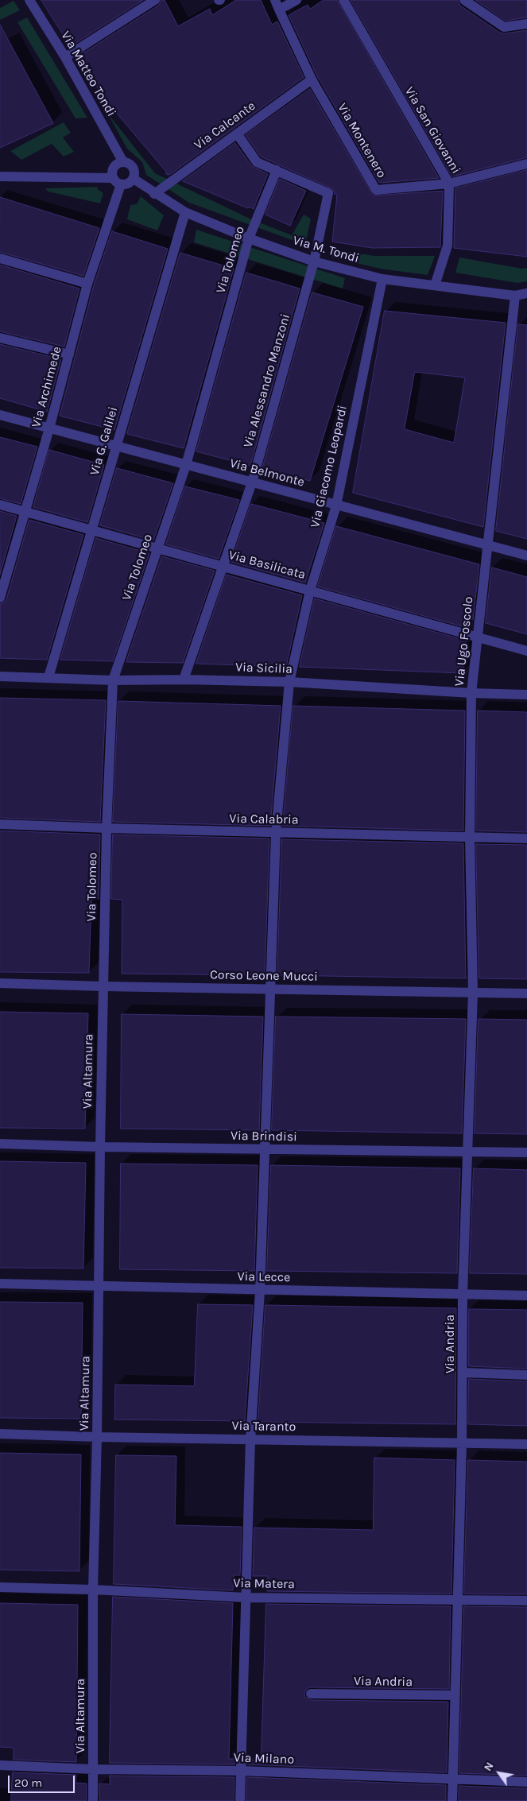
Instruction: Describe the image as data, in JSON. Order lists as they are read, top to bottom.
{
  "streets": {
    "street": [
      "Via Matteo Tondi",
      "Via Calcante",
      "Via San Giovanni",
      "Via Montenero",
      "Via M. Tondi",
      "Via Tolomeo",
      "Via Alessandro Manzoni",
      "Via Archimede",
      "Via G. Galilei",
      "Via Giacomo Leopardi",
      "Via Belmonte",
      "Via Basilicata",
      "Via Ugo Foscolo",
      "Via Sicilia",
      "Via Calabria",
      "Corso Leone Mucci",
      "Via Altamura",
      "Via Brindisi",
      "Via Lecce",
      "Via Andria",
      "Via Taranto",
      "Via Matera",
      "Via Milano"
    ]
  },
  "crossings": [
    ["Via Matteo Tondi", "Via M. Tondi"],
    ["Via Matteo Tondi", "Via Archimede"],
    ["Via Calcante", "Via Montenero"],
    ["Via Calcante", "Via M. Tondi"],
    ["Via Calcante", "Via Alessandro Manzoni"],
    ["Via San Giovanni", "Via Montenero"],
    ["Via San Giovanni", "Via M. Tondi"],
    ["Via M. Tondi", "Via Tolomeo"],
    ["Via M. Tondi", "Via Alessandro Manzoni"],
    ["Via M. Tondi", "Via Archimede"],
    ["Via M. Tondi", "Via G. Galilei"],
    ["Via M. Tondi", "Via Giacomo Leopardi"],
    ["Via M. Tondi", "Via Ugo Foscolo"],
    ["Via Tolomeo", "Via Alessandro Manzoni"],
    ["Via Tolomeo", "Via Belmonte"],
    ["Via Tolomeo", "Via Basilicata"],
    ["Via Tolomeo", "Via Sicilia"],
    ["Via Tolomeo", "Via Calabria"],
    ["Via Tolomeo", "Corso Leone Mucci"],
    ["Via Tolomeo", "Via Altamura"],
    ["Via Alessandro Manzoni", "Via Belmonte"],
    ["Via Alessandro Manzoni", "Via Basilicata"],
    ["Via Alessandro Manzoni", "Via Sicilia"],
    ["Via Archimede", "Via Belmonte"],
    ["Via Archimede", "Via Basilicata"],
    ["Via G. Galilei", "Via Belmonte"],
    ["Via G. Galilei", "Via Basilicata"],
    ["Via G. Galilei", "Via Sicilia"],
    ["Via Giacomo Leopardi", "Via Belmonte"],
    ["Via Giacomo Leopardi", "Via Basilicata"],
    ["Via Giacomo Leopardi", "Via Sicilia"],
    ["Via Giacomo Leopardi", "Via Calabria"],
    ["Via Giacomo Leopardi", "Corso Leone Mucci"],
    ["Via Giacomo Leopardi", "Via Brindisi"],
    ["Via Giacomo Leopardi", "Via Lecce"],
    ["Via Giacomo Leopardi", "Via Taranto"],
    ["Via Giacomo Leopardi", "Via Matera"],
    ["Via Giacomo Leopardi", "Via Milano"],
    ["Via Belmonte", "Via Ugo Foscolo"],
    ["Via Basilicata", "Via Ugo Foscolo"],
    ["Via Ugo Foscolo", "Via Sicilia"],
    ["Via Ugo Foscolo", "Via Calabria"],
    ["Via Ugo Foscolo", "Corso Leone Mucci"],
    ["Via Ugo Foscolo", "Via Andria"],
    ["Corso Leone Mucci", "Via Altamura"],
    ["Corso Leone Mucci", "Via Andria"],
    ["Via Altamura", "Via Brindisi"],
    ["Via Altamura", "Via Lecce"],
    ["Via Altamura", "Via Taranto"],
    ["Via Altamura", "Via Matera"],
    ["Via Altamura", "Via Milano"],
    ["Via Brindisi", "Via Andria"],
    ["Via Lecce", "Via Andria"],
    ["Via Andria", "Via Taranto"],
    ["Via Andria", "Via Matera"],
    ["Via Andria", "Via Milano"]
  ],
  "scale_bar": "20 m",
  "north": "top left"
}
